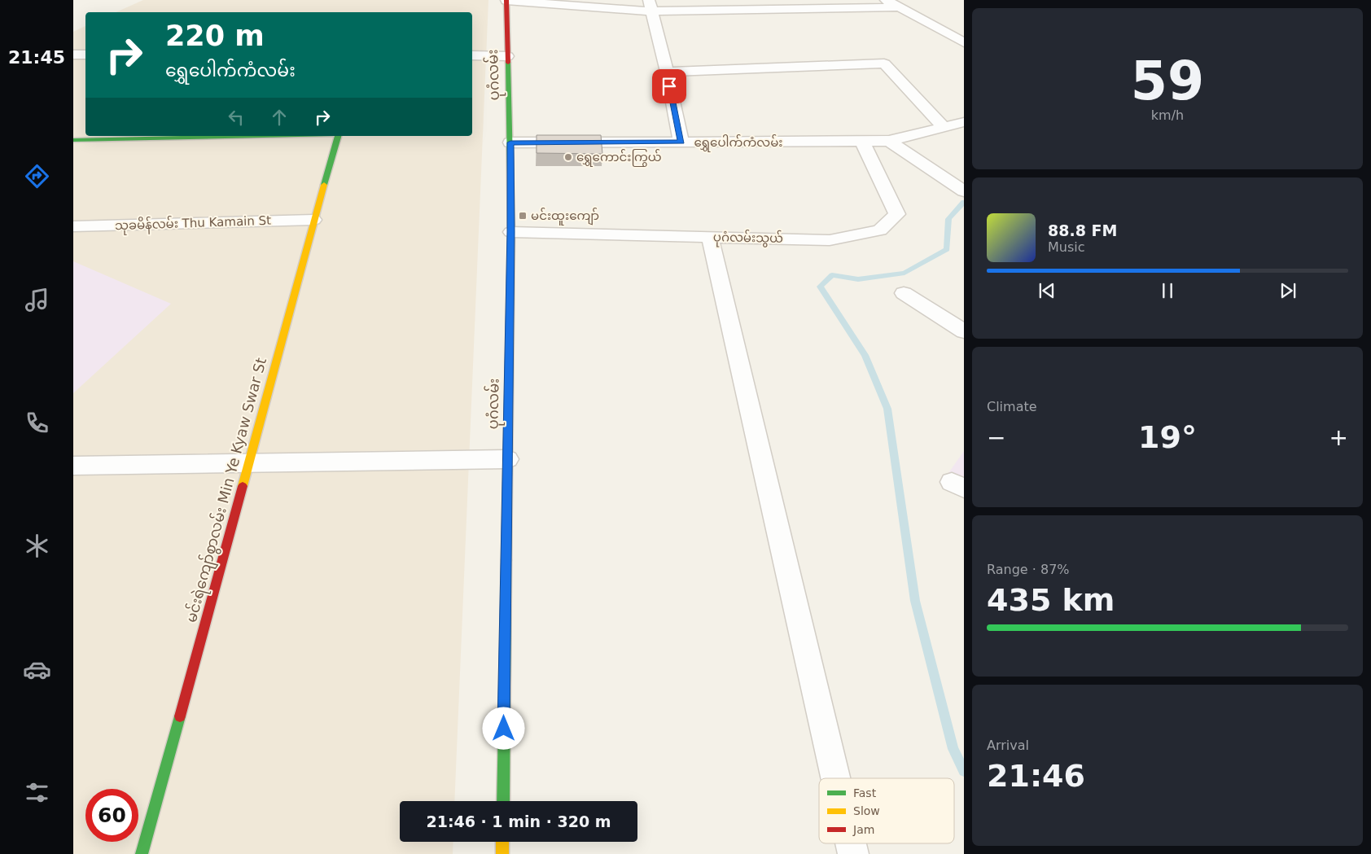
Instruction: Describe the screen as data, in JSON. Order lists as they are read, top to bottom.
{
  "streets": {
    "main road": ["ပုဂံလမ်း", "မင်းရဲကျော်စွာလမ်း Min Ye Kyaw Swar St"],
    "street": ["ရွှေပေါက်ကံလမ်း", "သုခမိန်လမ်း Thu Kamain St", "ပုဂံလမ်းသွယ်"]
  },
  "crossings": [
    ["ပုဂံလမ်း", "ရွှေပေါက်ကံလမ်း"],
    ["ပုဂံလမ်း", "ပုဂံလမ်းသွယ်"],
    ["ရွှေပေါက်ကံလမ်း", "ပုဂံလမ်းသွယ်"],
    ["သုခမိန်လမ်း Thu Kamain St", "မင်းရဲကျော်စွာလမ်း Min Ye Kyaw Swar St"]
  ],
  "places": {
    "other": ["ရွှေကောင်းကြွယ်"],
    "transit": ["မင်းထူးကျော်"]
  },
  "legend": ["Fast", "Slow", "Jam"],
  "page": {
    "tabs": "21:45",
    "tile": [
      ["59", "km/h"],
      "Climate",
      ["Range · 87%", "435 km"],
      ["Arrival", "21:46"]
    ],
    "turn": ["220 m", "ရွှေပေါက်ကံလမ်း"],
    "song": ["88.8 FM", "Music"],
    "heat": ["−", "19°", "+"],
    "limit": "60",
    "trip": "21:46 · 1 min · 320 m"
  }
}
